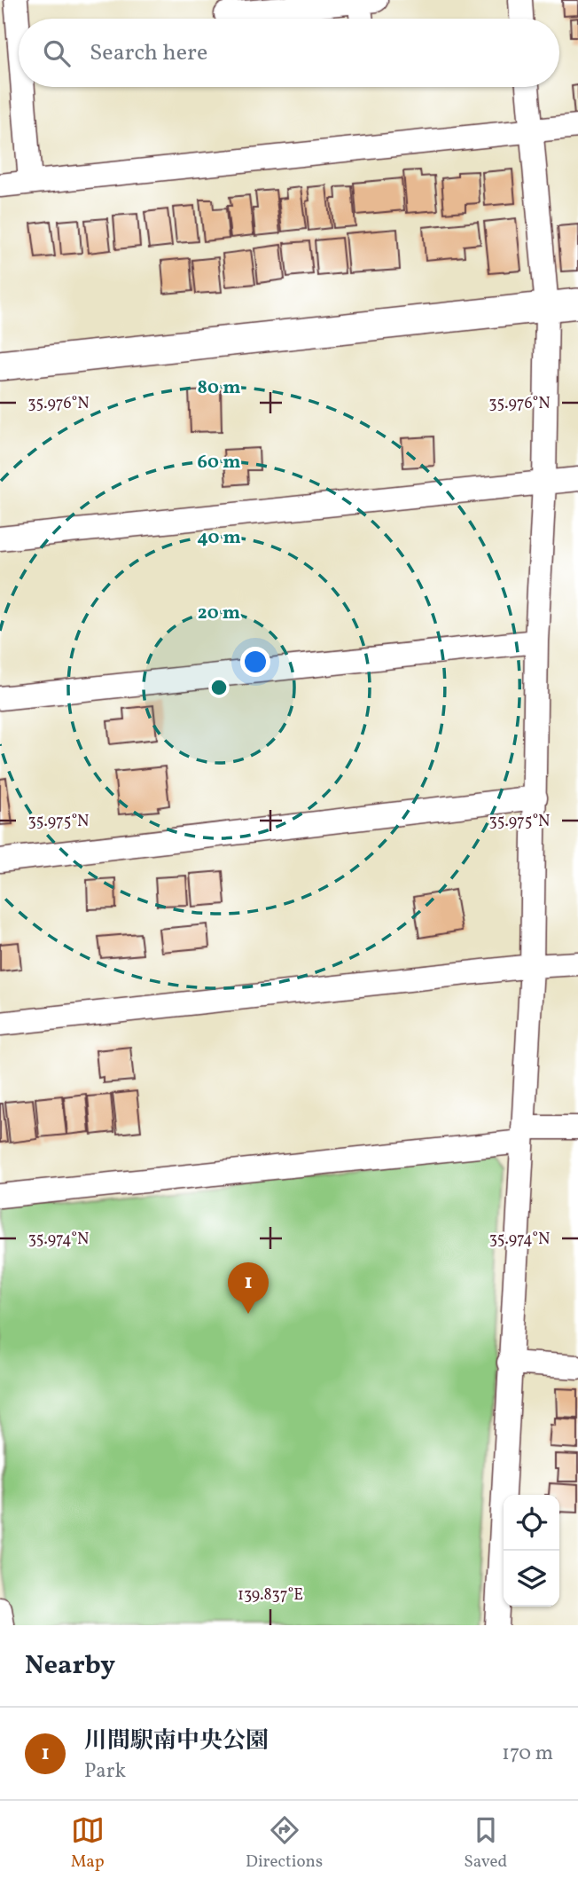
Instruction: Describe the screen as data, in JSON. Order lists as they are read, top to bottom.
{
  "page": {
    "search": "Search here",
    "pins": "1",
    "heading": "Nearby",
    "list": [
      {
        "mark": "1",
        "name": "川間駅南中央公園",
        "note": "Park",
        "value": "170 m"
      }
    ],
    "nav": ["Map", "Directions", "Saved"]
  },
  "coordinates": [
    "35.976°N",
    "35.975°N",
    "35.974°N",
    "139.837°E"
  ],
  "rings": [
    "80 m",
    "60 m",
    "40 m",
    "20 m"
  ]
}
